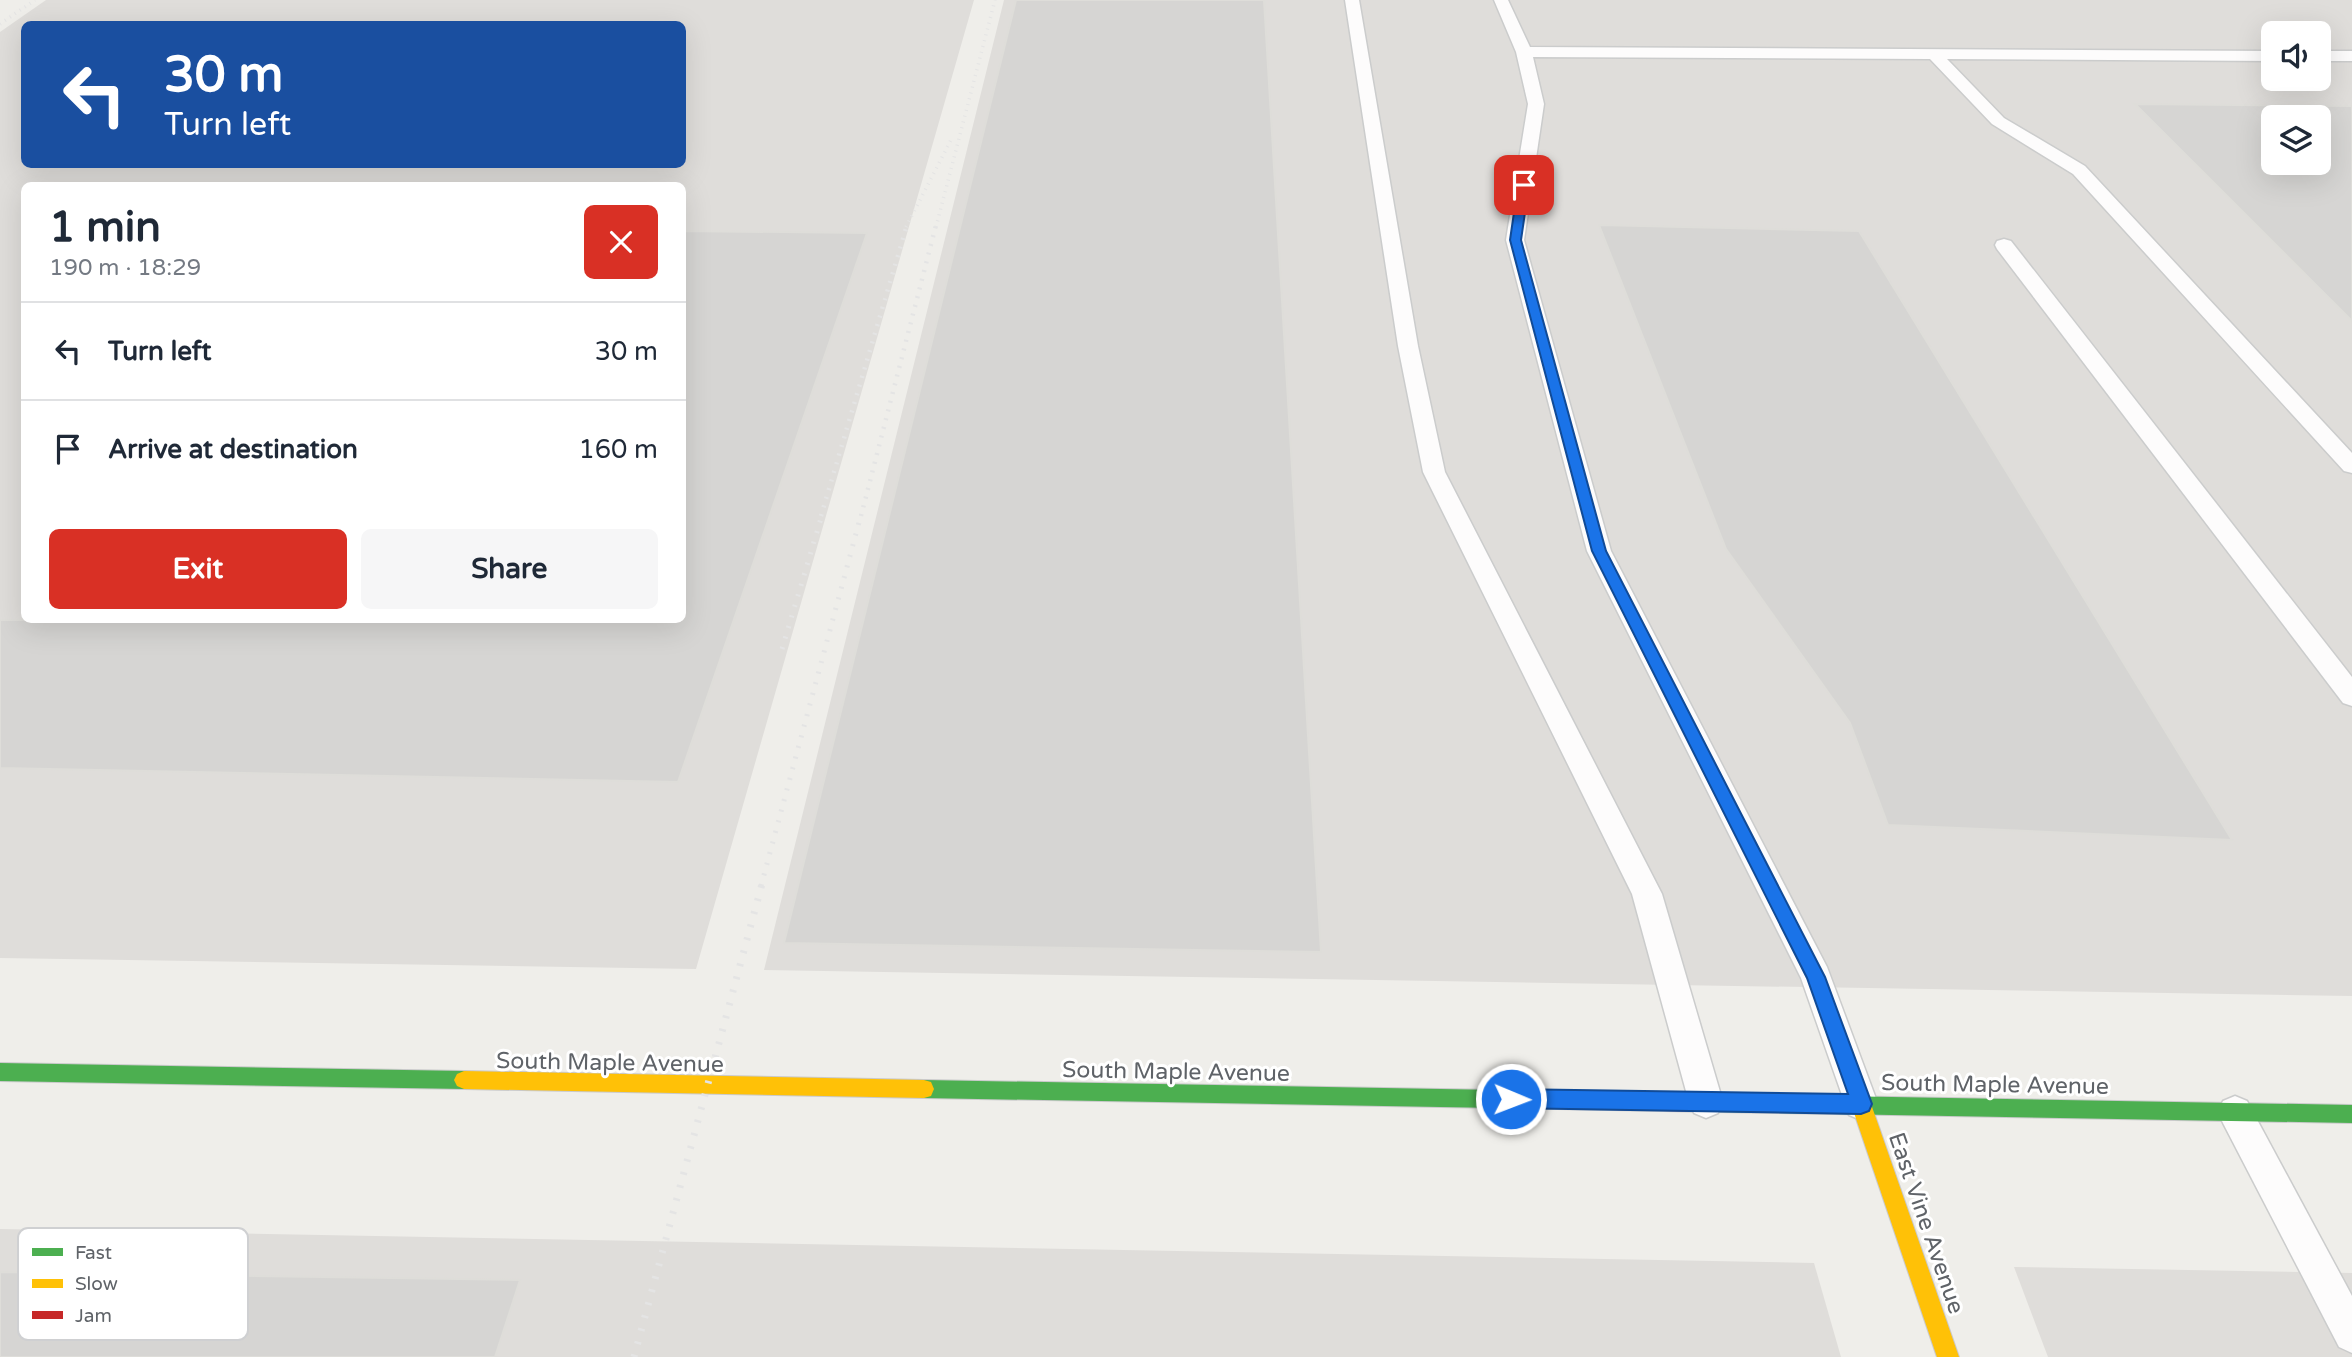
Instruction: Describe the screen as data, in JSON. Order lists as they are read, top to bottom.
{
  "streets": {
    "street": ["South Maple Avenue", "East Vine Avenue"]
  },
  "crossings": [
    ["South Maple Avenue", "East Vine Avenue"]
  ],
  "legend": ["Fast", "Slow", "Jam"],
  "page": {
    "turn": ["30 m", "Turn left"],
    "heading": ["1 min", "190 m · 18:29"],
    "list": [
      {
        "name": "Turn left",
        "value": "30 m"
      },
      {
        "name": "Arrive at destination",
        "value": "160 m"
      }
    ],
    "buttons": ["Exit", "Share"]
  }
}
